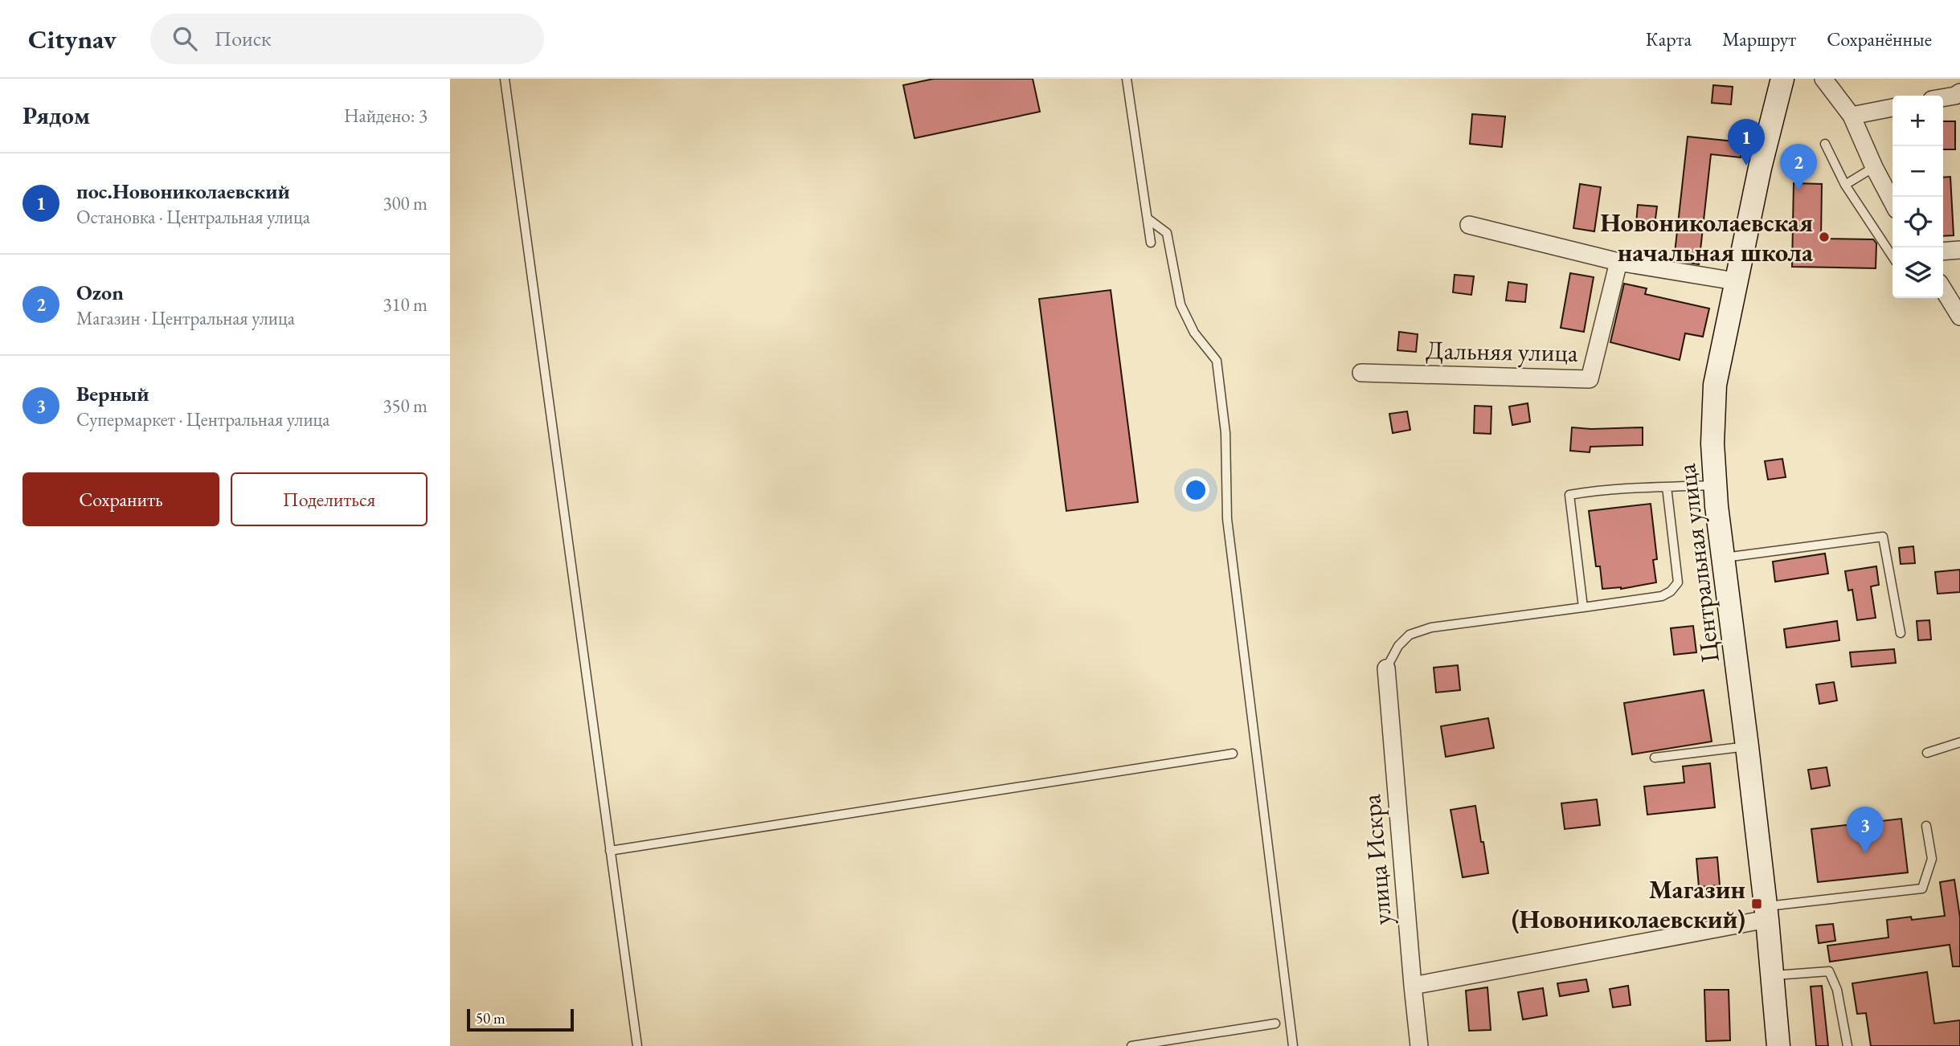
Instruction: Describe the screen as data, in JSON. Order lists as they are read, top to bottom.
{
  "streets": {
    "main road": ["Центральная улица"],
    "street": ["Дальняя улица", "улица Искра"]
  },
  "places": {
    "other": ["Новониколаевская начальная школа"],
    "transit": ["Магазин (Новониколаевский)"]
  },
  "scale_bar": "50 m",
  "page": {
    "header": "Citynav",
    "search": "Поиск",
    "nav": ["Карта", "Маршрут", "Сохранённые"],
    "heading": ["Рядом", "Найдено: 3"],
    "map_buttons": ["+", "−"],
    "pins": ["1", "2", "3"],
    "list": [
      {
        "mark": "1",
        "name": "пос.Новониколаевский",
        "note": "Остановка · Центральная улица",
        "value": "300 m"
      },
      {
        "mark": "2",
        "name": "Ozon",
        "note": "Магазин · Центральная улица",
        "value": "310 m"
      },
      {
        "mark": "3",
        "name": "Верный",
        "note": "Супермаркет · Центральная улица",
        "value": "350 m"
      }
    ],
    "buttons": ["Сохранить", "Поделиться"],
    "scale": "50 m"
  }
}
